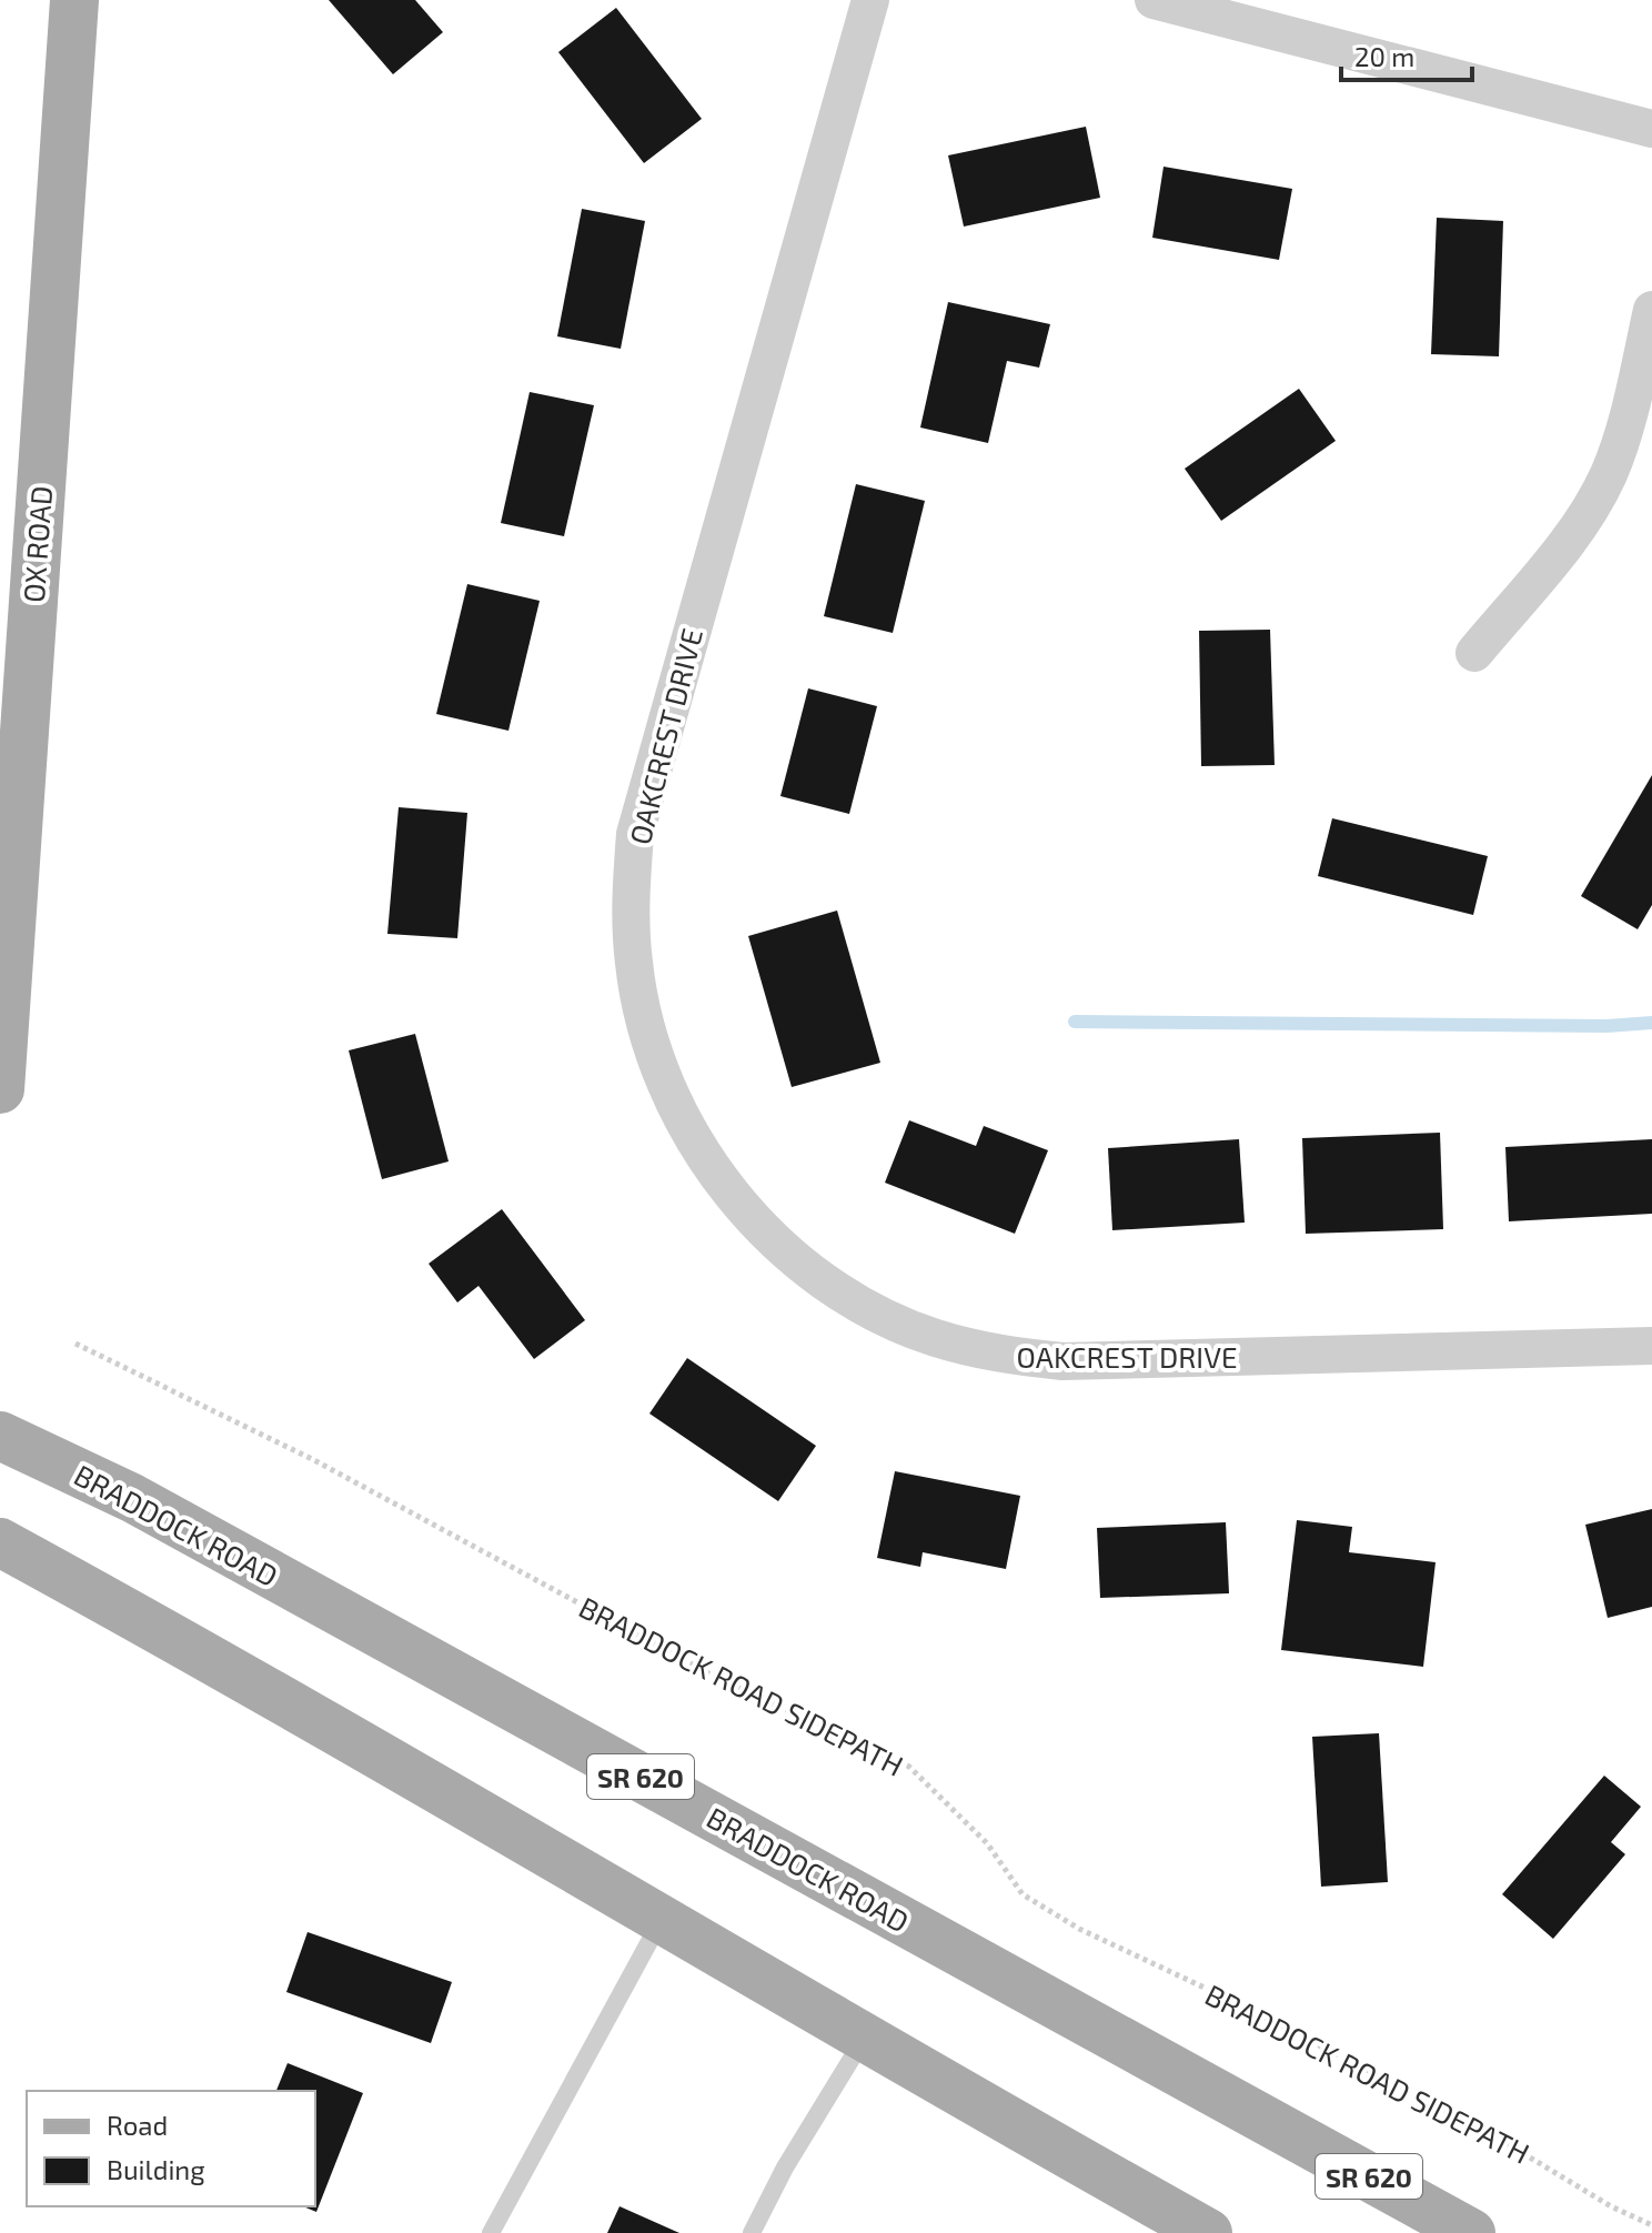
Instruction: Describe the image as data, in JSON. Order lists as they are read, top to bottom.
{
  "streets": {
    "main road": ["OX ROAD", "BRADDOCK ROAD", "SR 620"],
    "street": ["OAKCREST DRIVE"],
    "path": ["BRADDOCK ROAD SIDEPATH"]
  },
  "legend": ["Road", "Building"],
  "scale_bar": "20 m"
}
